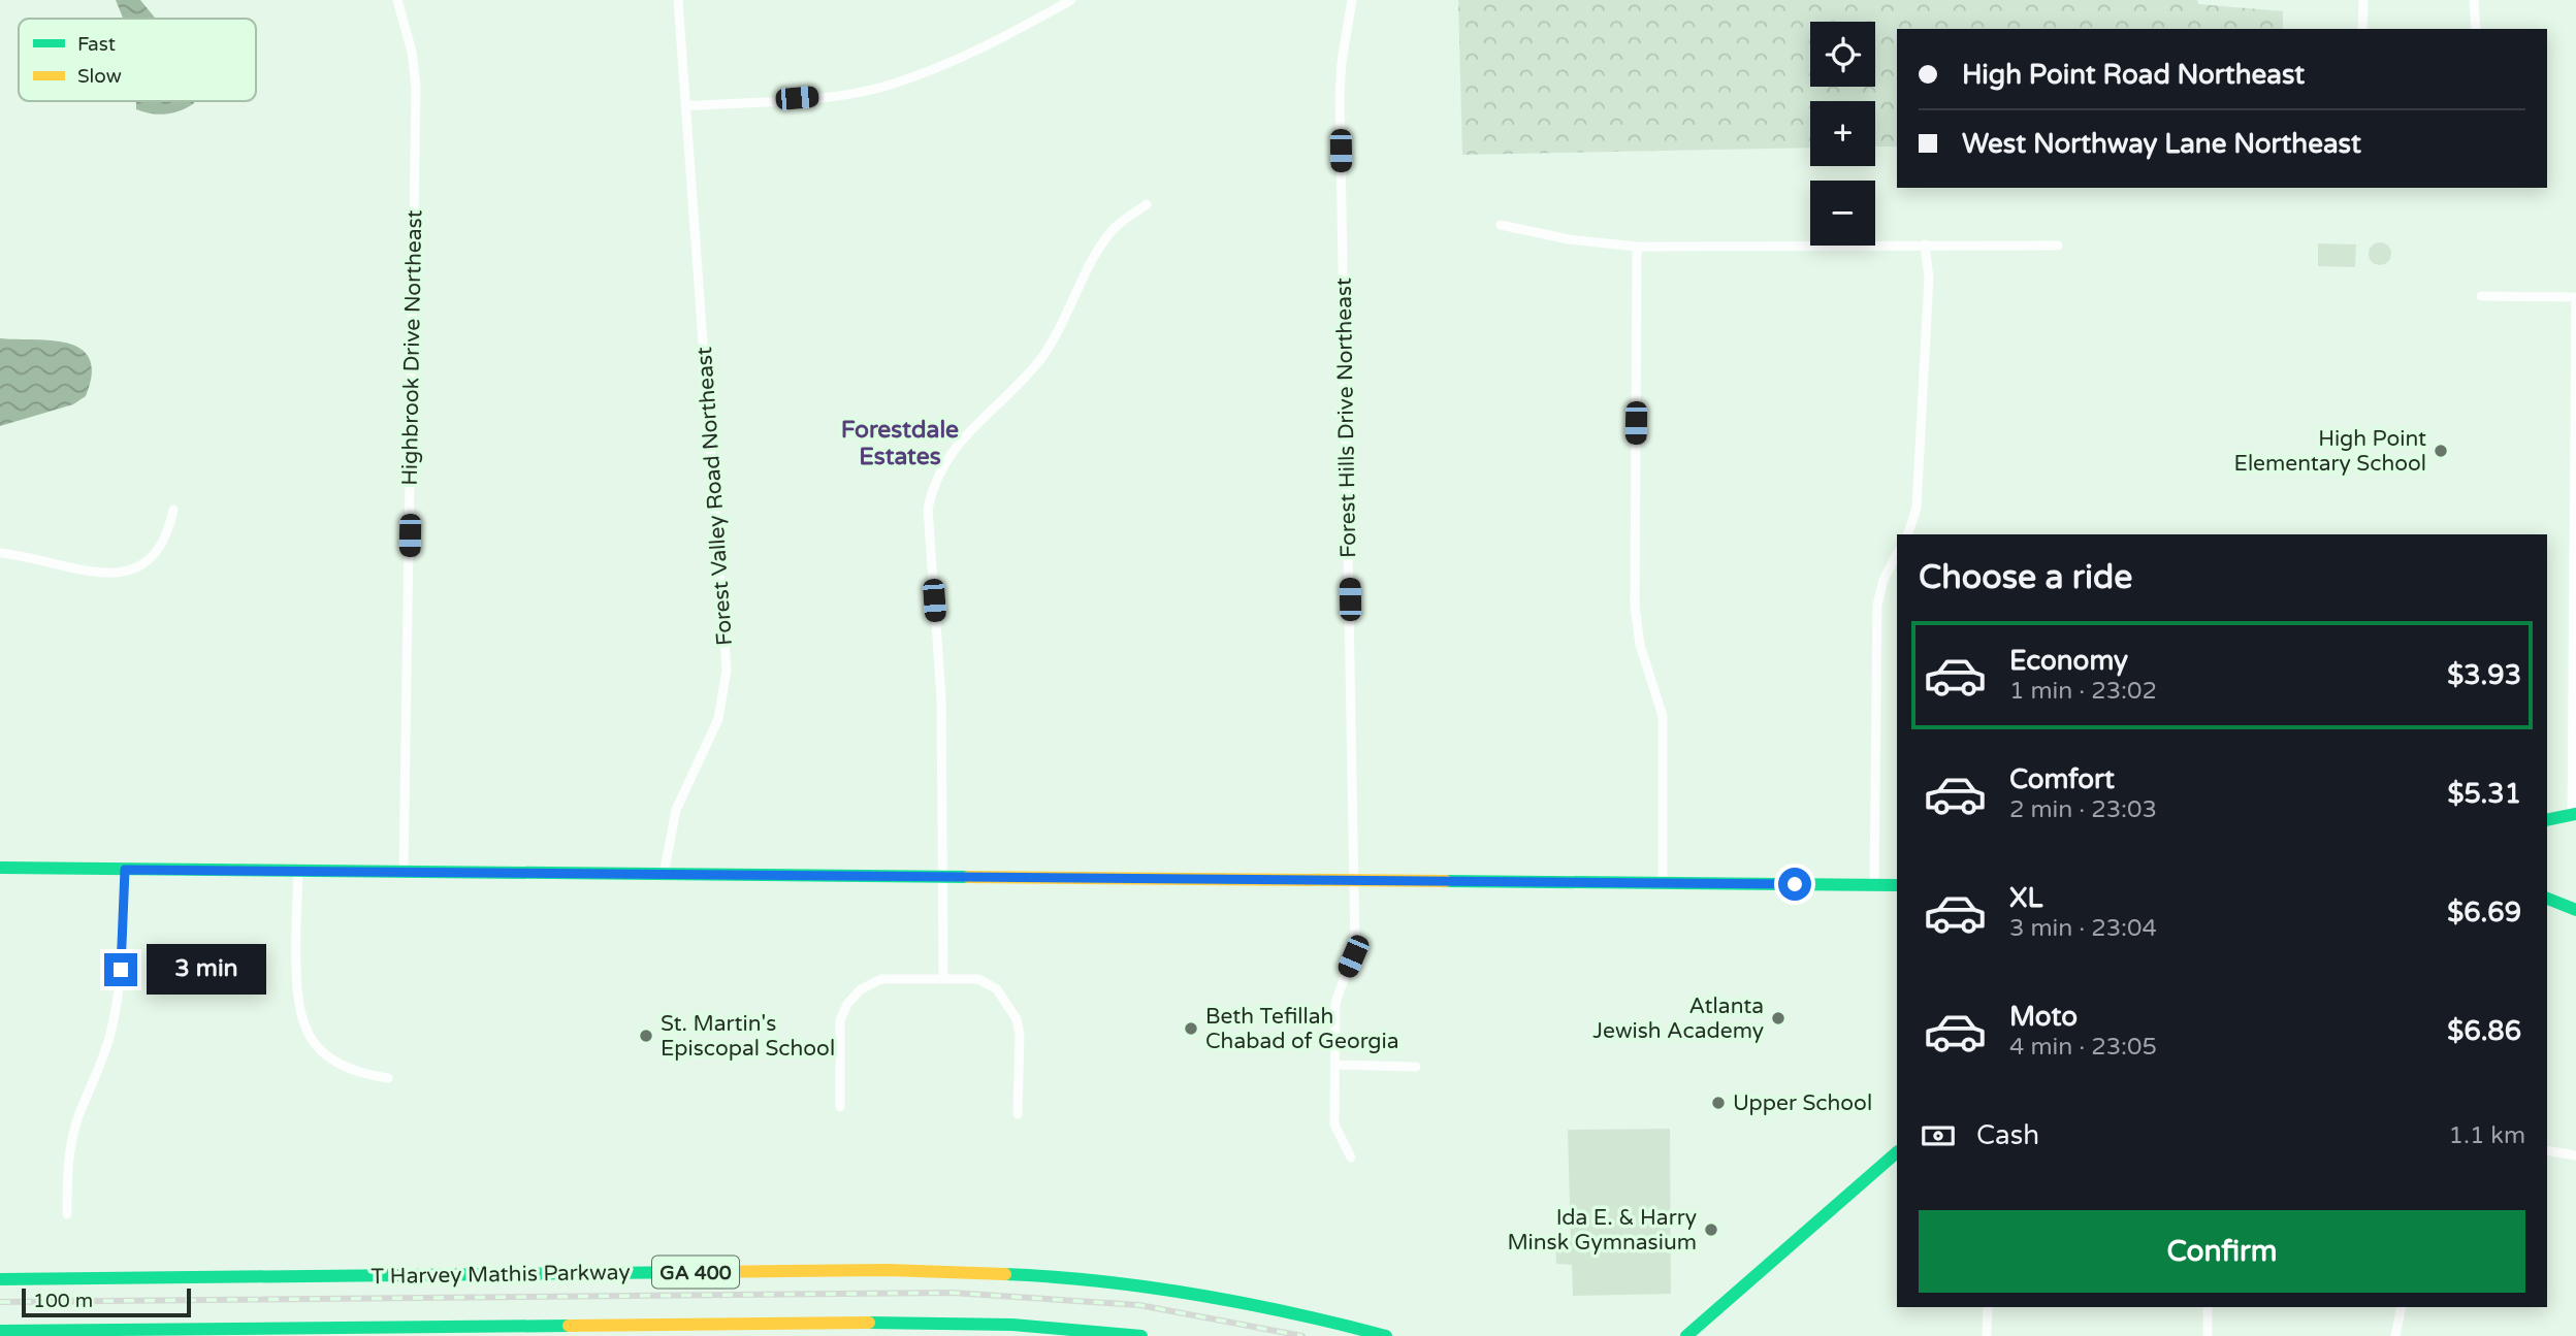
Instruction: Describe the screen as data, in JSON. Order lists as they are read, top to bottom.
{
  "streets": {
    "main road": ["GA 400", "T Harvey Mathis Parkway"],
    "street": ["Highbrook Drive Northeast", "Forest Hills Drive Northeast", "Forest Valley Road Northeast"]
  },
  "districts": ["Forestdale Estates"],
  "places": [
    "High Point Elementary School",
    "Atlanta Jewish Academy",
    "Beth Tefillah Chabad of Georgia",
    "St. Martin's Episcopal School",
    "Upper School",
    "Ida E. & Harry Minsk Gymnasium"
  ],
  "legend": ["Fast", "Slow"],
  "scale_bar": "100 m",
  "page": {
    "map_buttons": ["+", "−"],
    "banner": ["High Point Road Northeast", "West Northway Lane Northeast"],
    "heading": "Choose a ride",
    "list": [
      {
        "name": "Economy",
        "note": "1 min · 23:02",
        "value": "$3.93"
      },
      {
        "name": "Comfort",
        "note": "2 min · 23:03",
        "value": "$5.31"
      },
      {
        "name": "XL",
        "note": "3 min · 23:04",
        "value": "$6.69"
      },
      {
        "name": "Moto",
        "note": "4 min · 23:05",
        "value": "$6.86"
      }
    ],
    "bubble": "3 min",
    "pay": ["Cash", "1.1 km"],
    "buttons": "Confirm",
    "scale": "100 m"
  }
}
